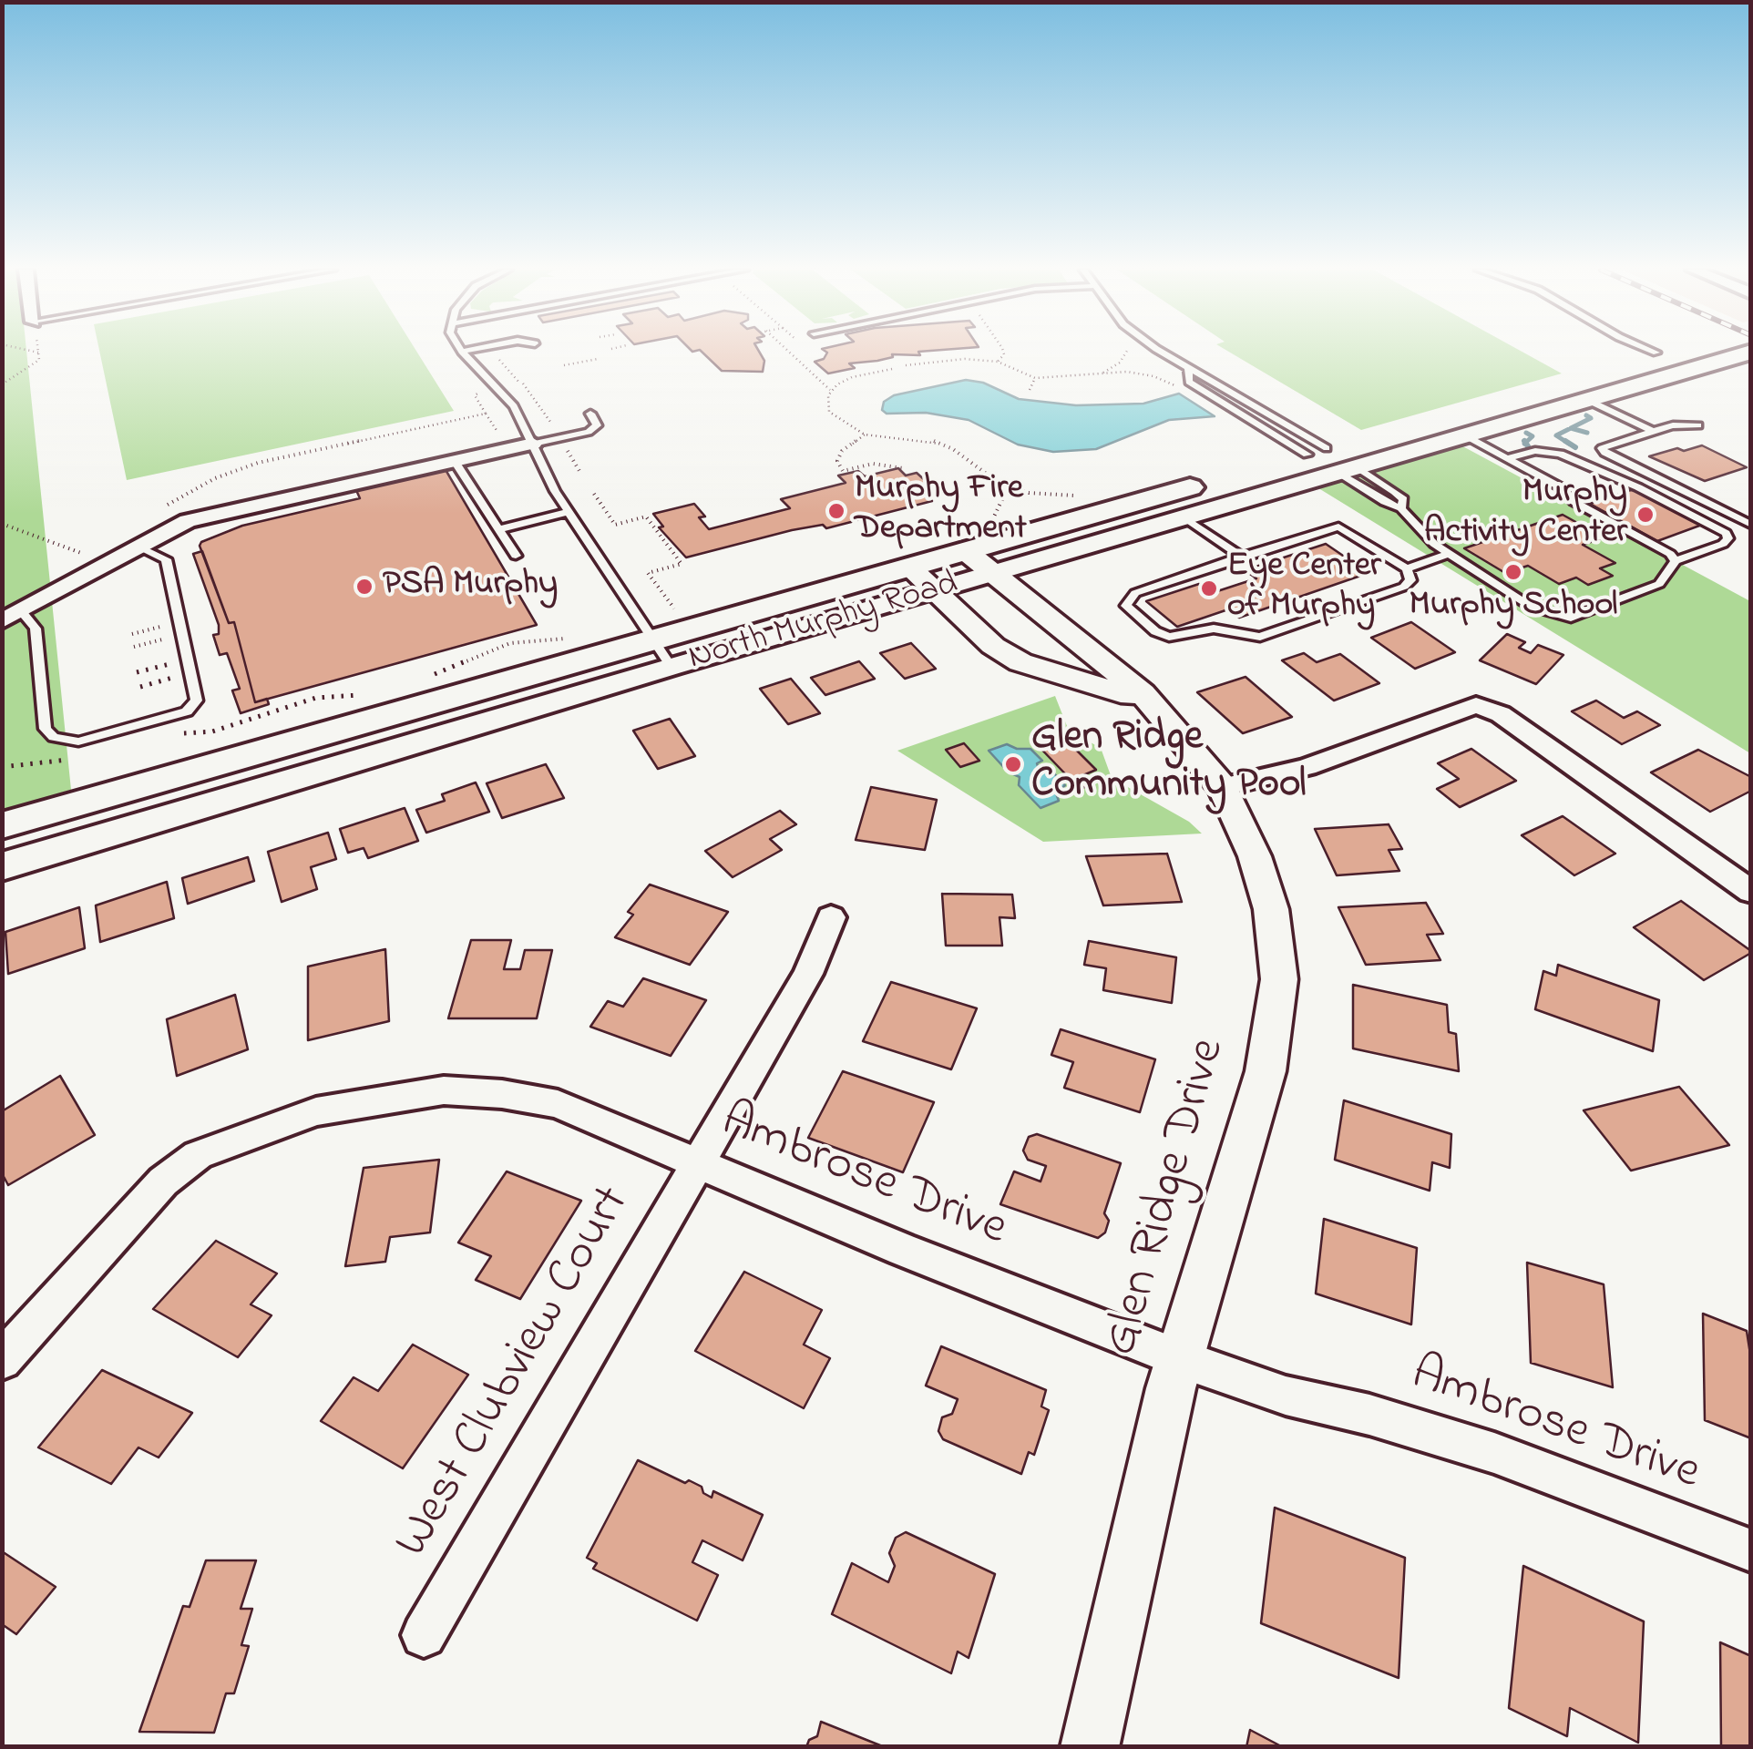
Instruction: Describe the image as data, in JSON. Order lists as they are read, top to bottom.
{
  "streets": {
    "main road": ["North Murphy Road"],
    "street": ["Ambrose Drive", "Glen Ridge Drive", "West Clubview Court"]
  },
  "crossings": [
    ["North Murphy Road", "Glen Ridge Drive"],
    ["Ambrose Drive", "Glen Ridge Drive"],
    ["Ambrose Drive", "West Clubview Court"]
  ],
  "places": [
    "Murphy Fire Department",
    "Murphy Activity Center",
    "Murphy School",
    "PSA Murphy",
    "Eye Center of Murphy",
    "Glen Ridge Community Pool"
  ]
}
